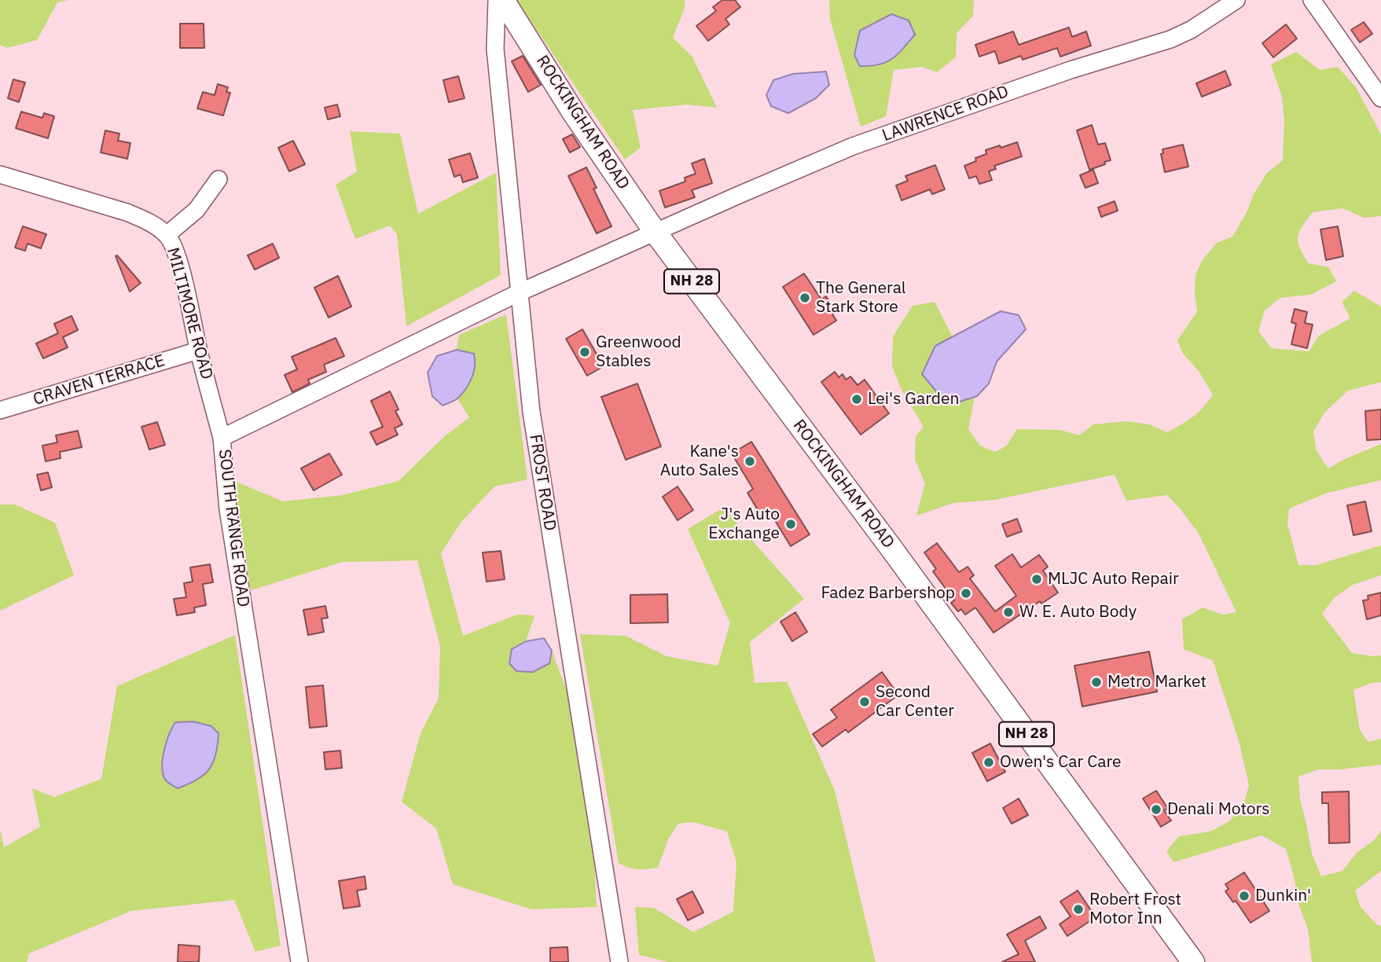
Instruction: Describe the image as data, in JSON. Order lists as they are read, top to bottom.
{
  "streets": {
    "main road": ["ROCKINGHAM ROAD", "NH 28"],
    "street": [
      "LAWRENCE ROAD",
      "MILTIMORE ROAD",
      "CRAVEN TERRACE",
      "FROST ROAD",
      "SOUTH RANGE ROAD"
    ]
  },
  "crossings": [
    ["LAWRENCE ROAD", "ROCKINGHAM ROAD"],
    ["LAWRENCE ROAD", "SOUTH RANGE ROAD"],
    ["ROCKINGHAM ROAD", "SOUTH RANGE ROAD"],
    ["MILTIMORE ROAD", "CRAVEN TERRACE"],
    ["MILTIMORE ROAD", "SOUTH RANGE ROAD"],
    ["FROST ROAD", "SOUTH RANGE ROAD"]
  ],
  "places": [
    "The General Stark Store",
    "Greenwood Stables",
    "Lei's Garden",
    "Kane's Auto Sales",
    "J's Auto Exchange",
    "MLJC Auto Repair",
    "Fadez Barbershop",
    "W. E. Auto Body",
    "Metro Market",
    "Second Car Center",
    "Owen's Car Care",
    "Denali Motors",
    "Dunkin'",
    "Robert Frost Motor Inn"
  ]
}
